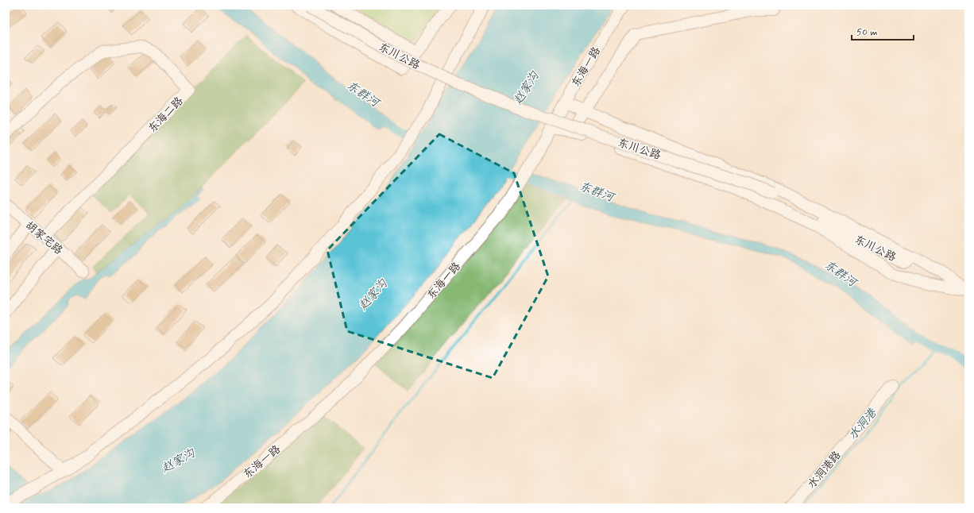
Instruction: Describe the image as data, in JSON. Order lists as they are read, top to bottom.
{
  "streets": {
    "street": [
      "东川公路",
      "东海一路",
      "东海二路",
      "胡家宅路",
      "水洞港路"
    ]
  },
  "crossings": [
    ["东海二路", "胡家宅路"]
  ],
  "water": ["赵家沟", "东群河", "水洞港"],
  "scale_bar": "50 m"
}
